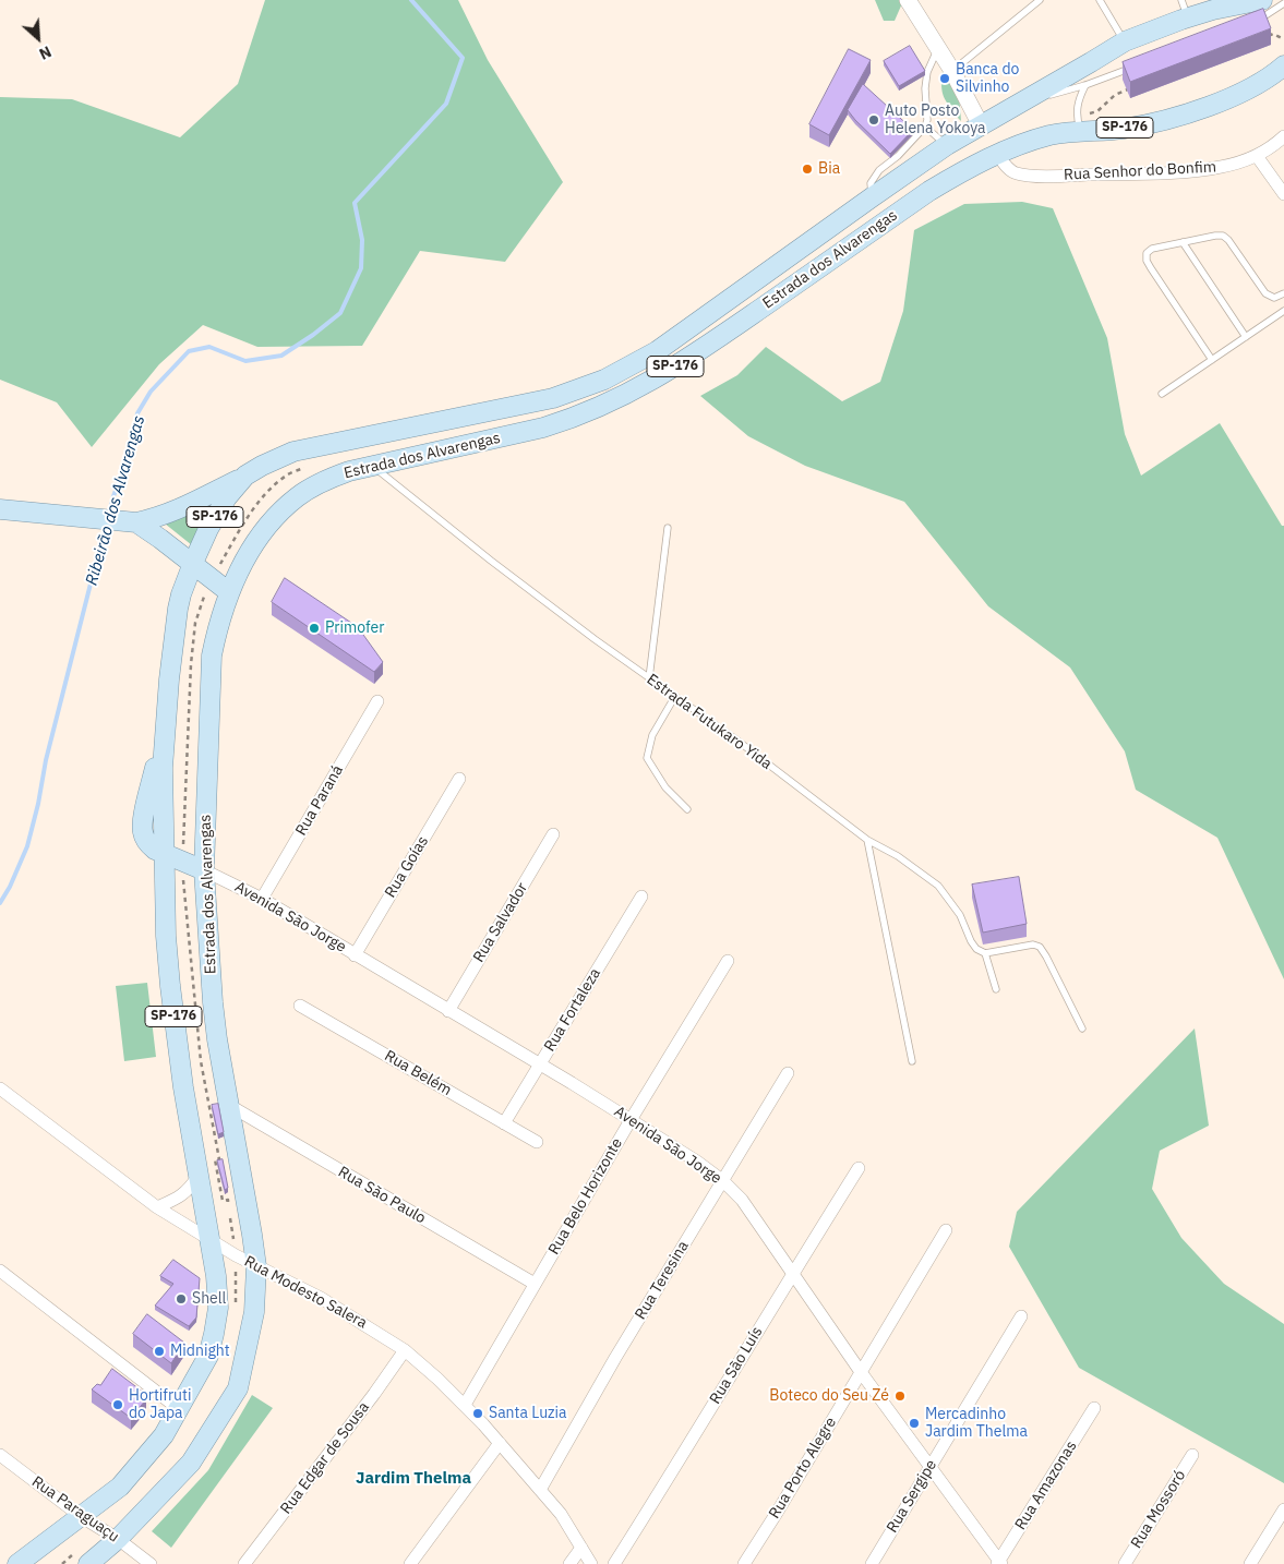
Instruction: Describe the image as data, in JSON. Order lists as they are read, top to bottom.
{
  "streets": {
    "main road": ["SP-176", "Estrada dos Alvarengas"],
    "street": [
      "Rua Senhor do Bonfim",
      "Rua Paraná",
      "Rua Goías",
      "Avenida São Jorge",
      "Rua Salvador",
      "Rua Fortaleza",
      "Rua Belém",
      "Rua São Paulo",
      "Rua Belo Horizonte",
      "Rua Teresina",
      "Rua Modesto Salera",
      "Rua São Luís",
      "Rua Edgar de Sousa",
      "Rua Porto Alegre",
      "Rua Amazonas",
      "Rua Sergipe",
      "Rua Paraguaçu",
      "Rua Mossoró"
    ],
    "lane": ["Estrada Futukaro Yida"]
  },
  "crossings": [
    ["Rua Senhor do Bonfim", "Estrada dos Alvarengas"],
    ["Estrada dos Alvarengas", "Estrada Futukaro Yida"],
    ["Estrada dos Alvarengas", "Avenida São Jorge"],
    ["Estrada dos Alvarengas", "Rua São Paulo"],
    ["Estrada dos Alvarengas", "Rua Modesto Salera"],
    ["Estrada dos Alvarengas", "Rua Paraguaçu"],
    ["Rua Paraná", "Avenida São Jorge"],
    ["Rua Goías", "Avenida São Jorge"],
    ["Avenida São Jorge", "Rua Salvador"],
    ["Avenida São Jorge", "Rua Fortaleza"],
    ["Avenida São Jorge", "Rua Belo Horizonte"],
    ["Avenida São Jorge", "Rua Teresina"],
    ["Avenida São Jorge", "Rua São Luís"],
    ["Avenida São Jorge", "Rua Porto Alegre"],
    ["Avenida São Jorge", "Rua Amazonas"],
    ["Avenida São Jorge", "Rua Sergipe"],
    ["Rua Fortaleza", "Rua Belém"],
    ["Rua São Paulo", "Rua Belo Horizonte"],
    ["Rua Belo Horizonte", "Rua Modesto Salera"],
    ["Rua Teresina", "Rua Modesto Salera"],
    ["Rua Modesto Salera", "Rua Edgar de Sousa"]
  ],
  "districts": ["Jardim Thelma"],
  "water": ["Ribeirão dos Alvarengas"],
  "places": [
    "Banca do Silvinho",
    "Auto Posto Helena Yokoya",
    "Bia",
    "Primofer",
    "Shell",
    "Midnight",
    "Boteco do Seu Zé",
    "Hortifruti do Japa",
    "Santa Luzia",
    "Mercadinho Jardim Thelma"
  ],
  "north": "bottom right"
}
